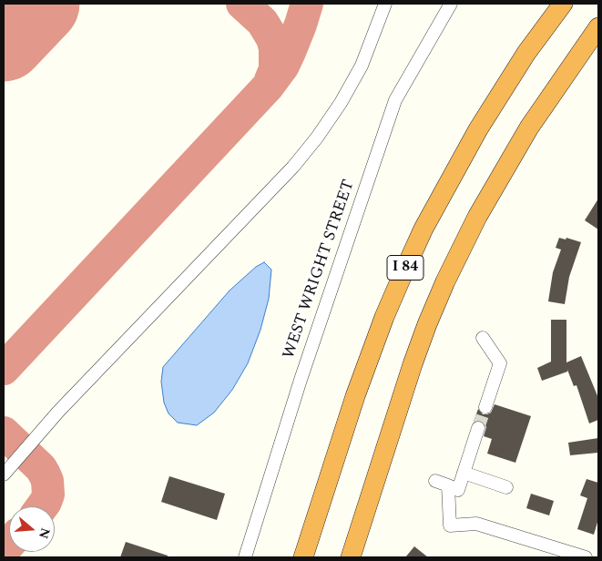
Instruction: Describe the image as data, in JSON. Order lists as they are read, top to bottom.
{
  "streets": {
    "highway": ["I 84"],
    "street": ["WEST WRIGHT STREET"]
  },
  "north": "right"
}
